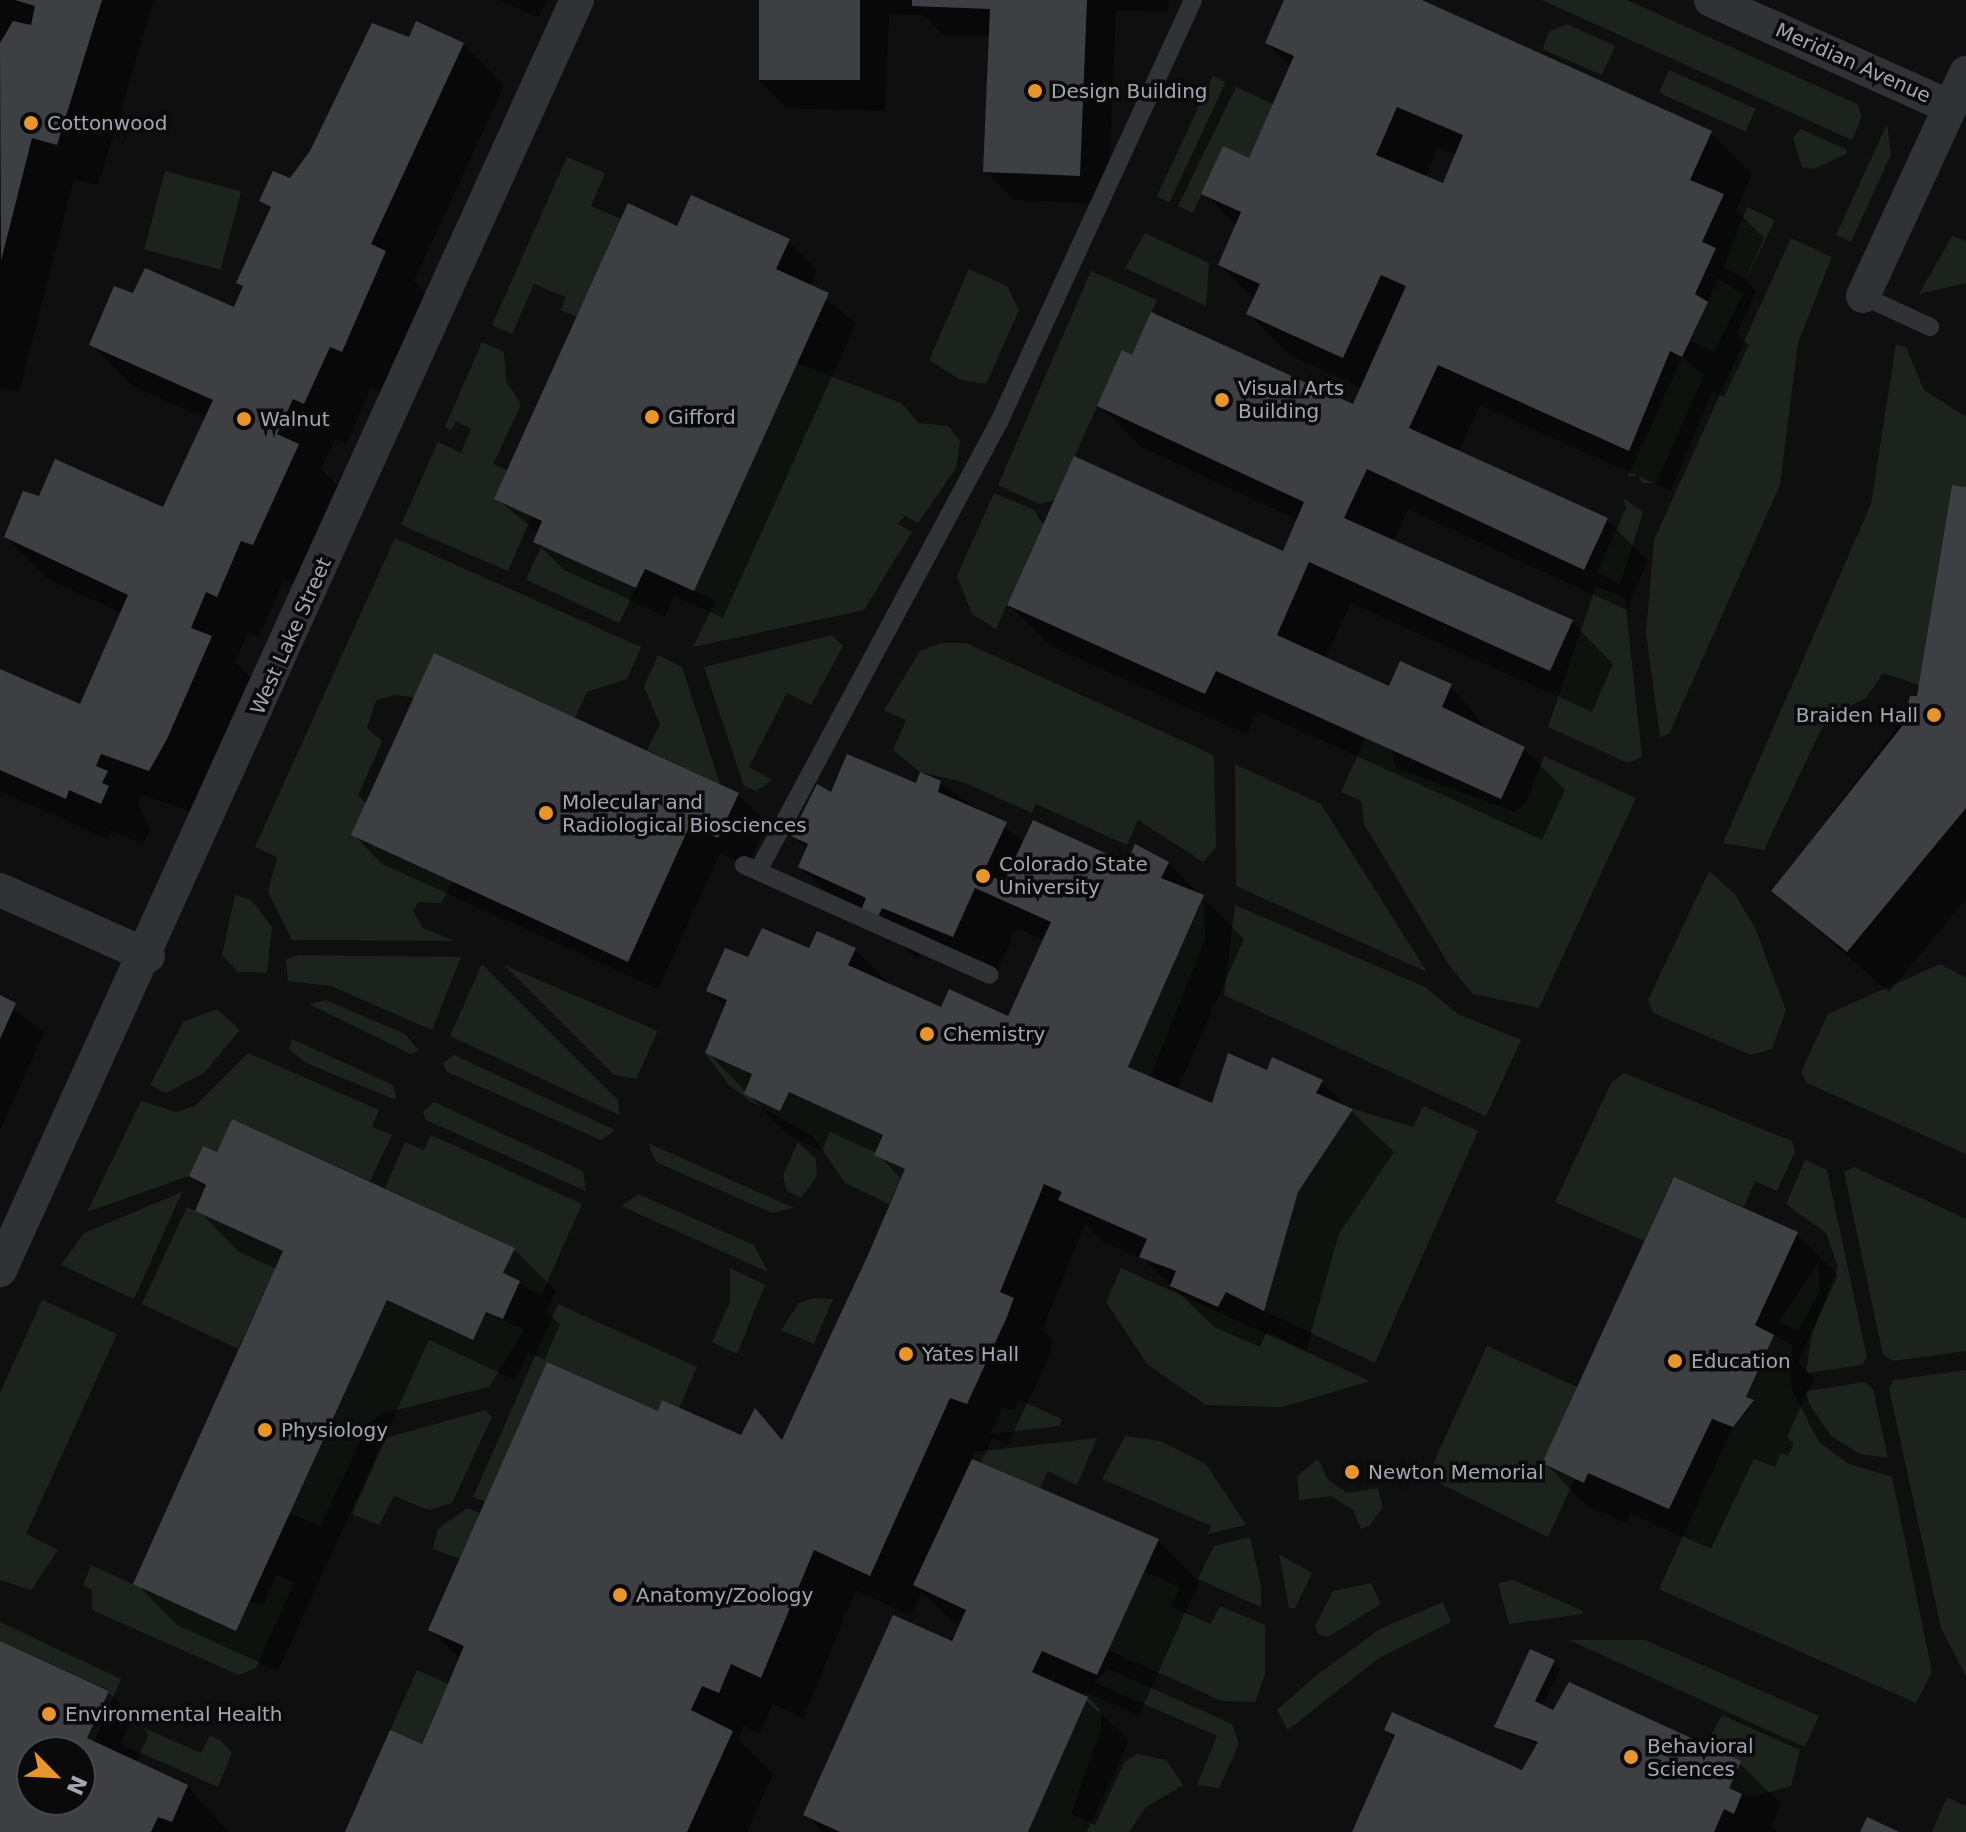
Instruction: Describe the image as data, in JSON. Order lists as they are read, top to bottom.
{
  "streets": {
    "street": ["Meridian Avenue", "West Lake Street"]
  },
  "places": [
    "Design Building",
    "Cottonwood",
    "Visual Arts Building",
    "Gifford",
    "Walnut",
    "Braiden Hall",
    "Molecular and Radiological Biosciences",
    "Colorado State University",
    "Chemistry",
    "Yates Hall",
    "Education",
    "Physiology",
    "Newton Memorial",
    "Anatomy/Zoology",
    "Environmental Health",
    "Behavioral Sciences"
  ],
  "north": "bottom right"
}
